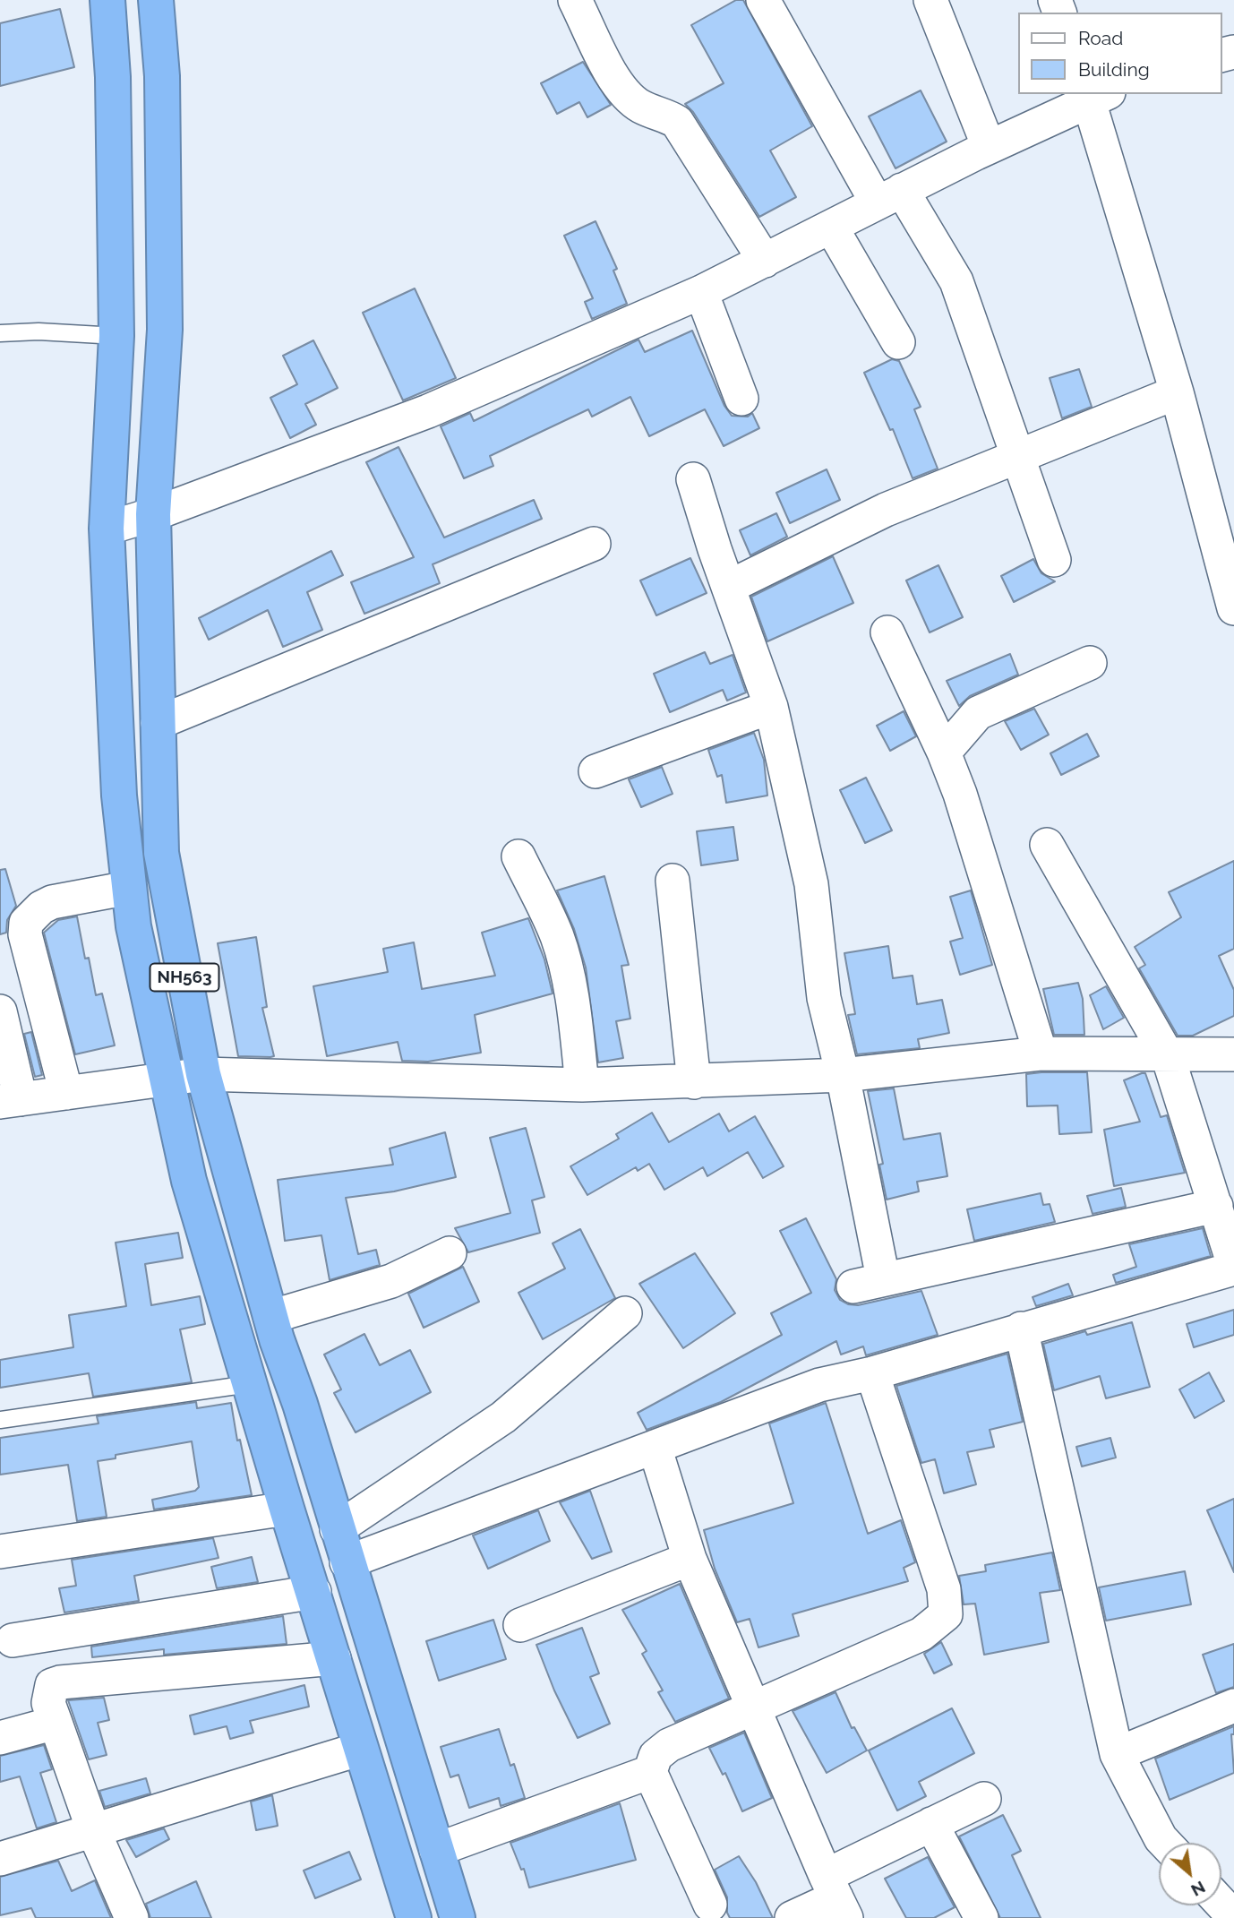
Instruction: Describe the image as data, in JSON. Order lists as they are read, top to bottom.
{
  "streets": {
    "highway": ["NH563"]
  },
  "legend": ["Road", "Building"],
  "north": "bottom right"
}
